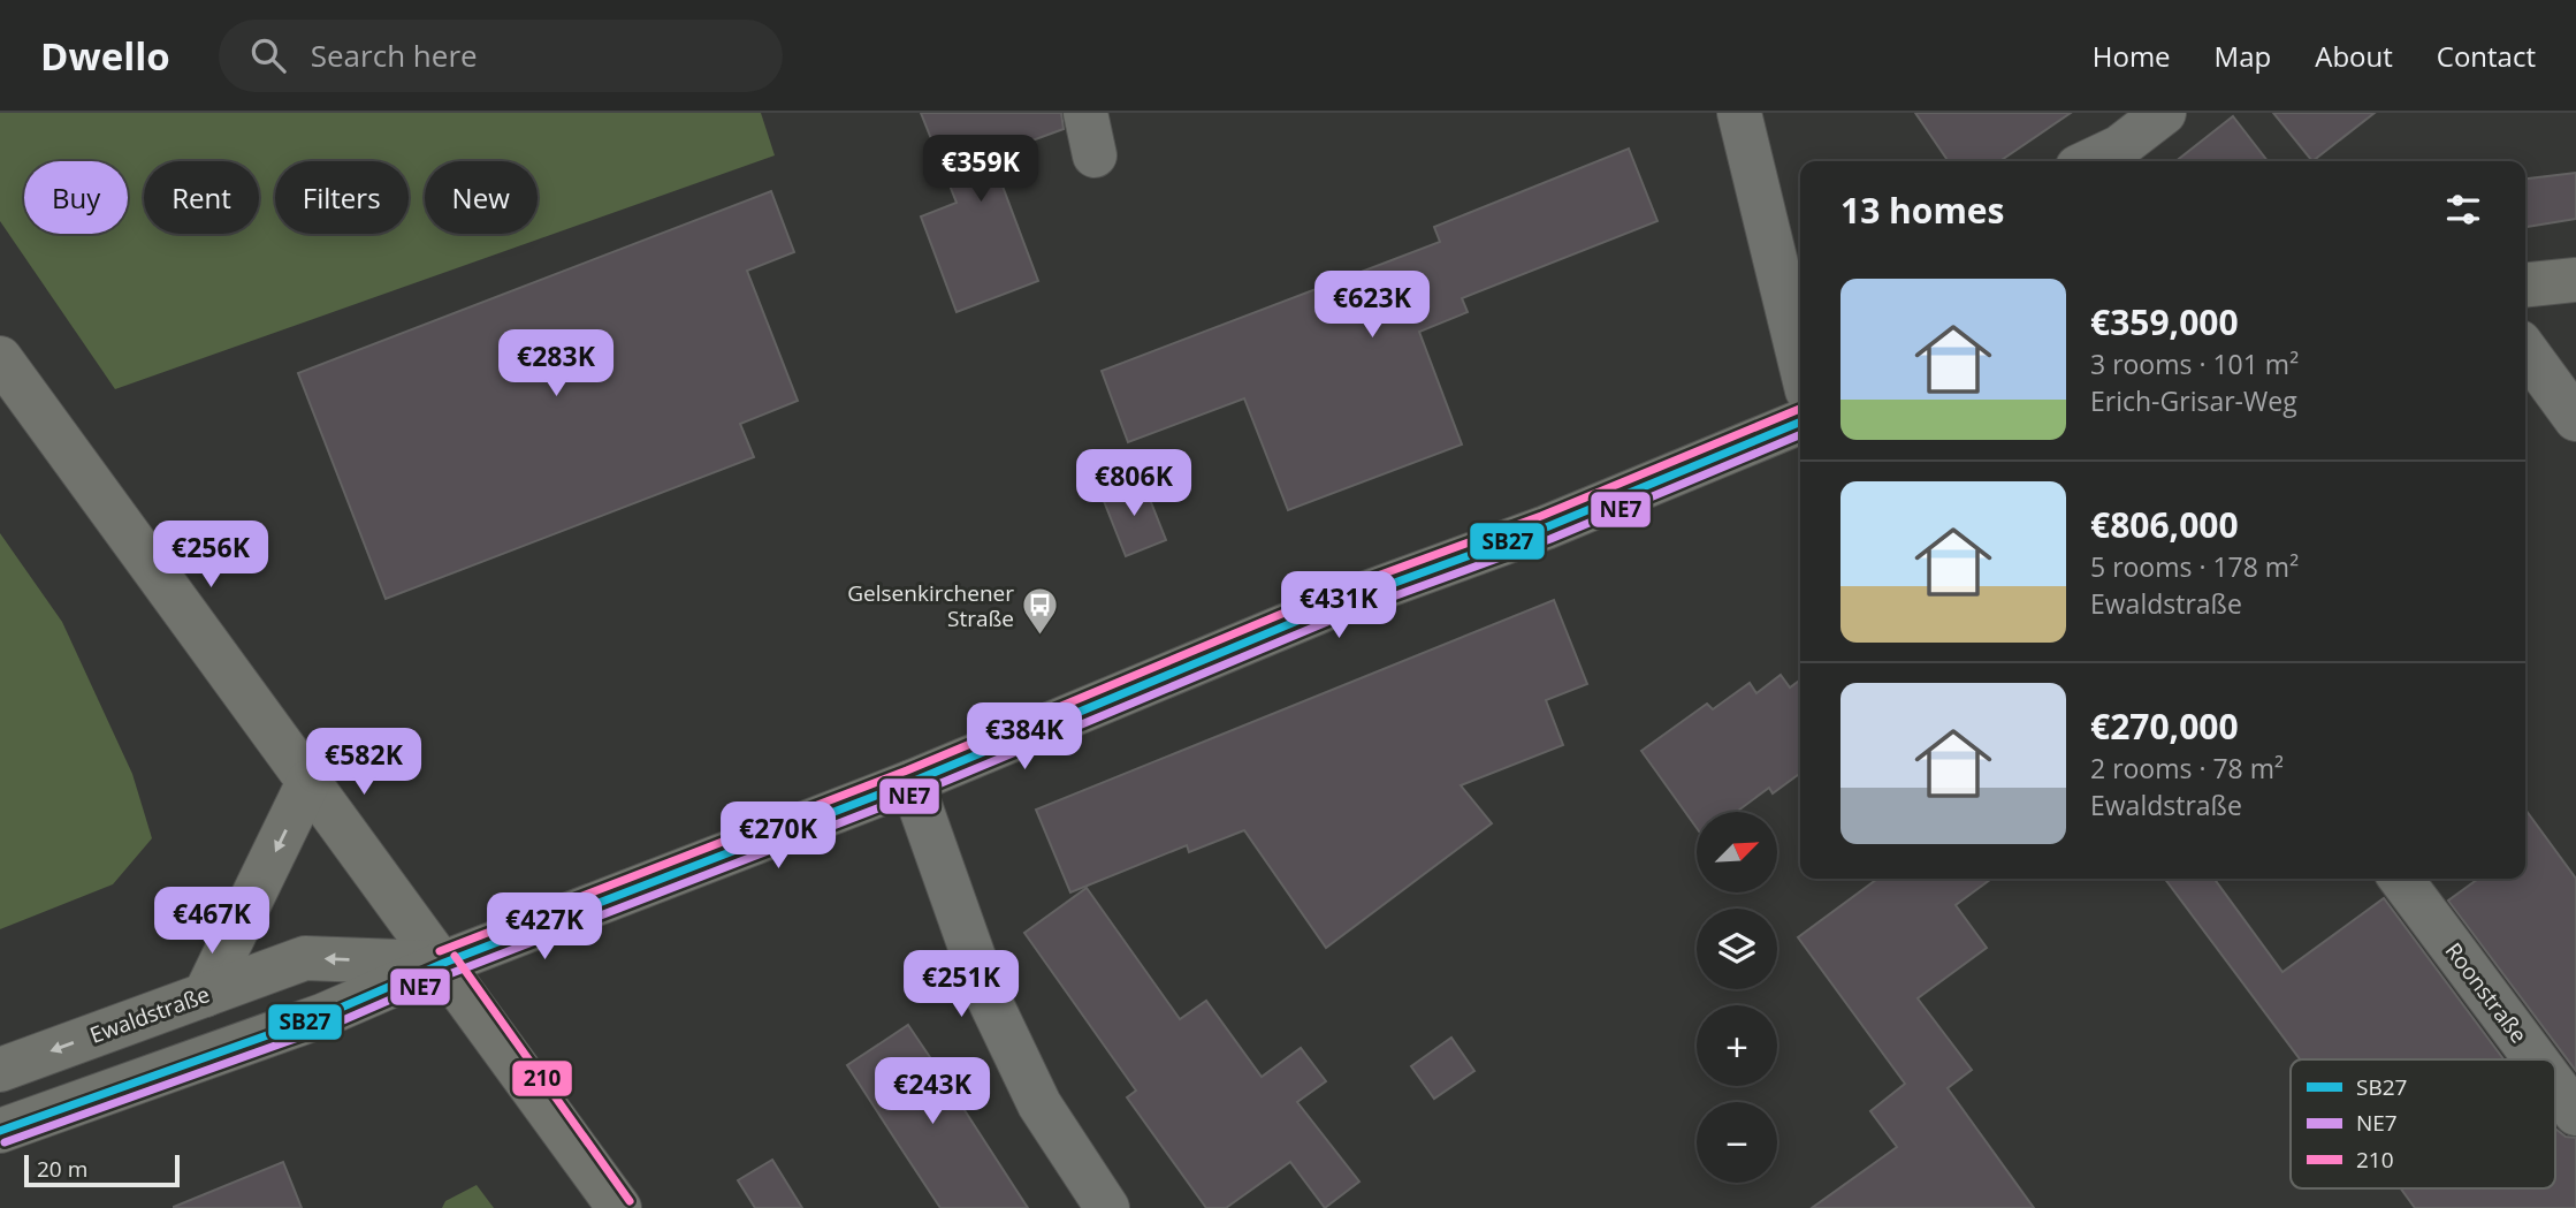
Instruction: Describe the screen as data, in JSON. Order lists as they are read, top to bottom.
{
  "streets": {
    "main road": ["Ewaldstraße"],
    "street": ["Roonstraße"]
  },
  "places": {
    "bus stop": ["Gelsenkirchener Straße"]
  },
  "lines": ["transit line 210", "transit line SB27", "transit line NE7"],
  "legend": ["SB27", "NE7", "210"],
  "scale_bar": "20 m",
  "north": "top right",
  "page": {
    "header": "Dwello",
    "search": "Search here",
    "nav": [
      "Home",
      "Map",
      "About",
      "Contact"
    ],
    "price": [
      "€359K",
      "€623K",
      "€283K",
      "€806K",
      "€256K",
      "€431K",
      "€384K",
      "€582K",
      "€270K",
      "€467K",
      "€427K",
      "€251K",
      "€243K"
    ],
    "chip": [
      "Buy",
      "Rent",
      "Filters",
      "New"
    ],
    "heading": "13 homes",
    "list": [
      {
        "name": "€359,000",
        "note": "3 rooms · 101 m² · Erich-Grisar-Weg"
      },
      {
        "name": "€806,000",
        "note": "5 rooms · 178 m² · Ewaldstraße"
      },
      {
        "name": "€270,000",
        "note": "2 rooms · 78 m² · Ewaldstraße"
      }
    ],
    "map_buttons": ["+", "−"],
    "scale": "20 m"
  }
}
